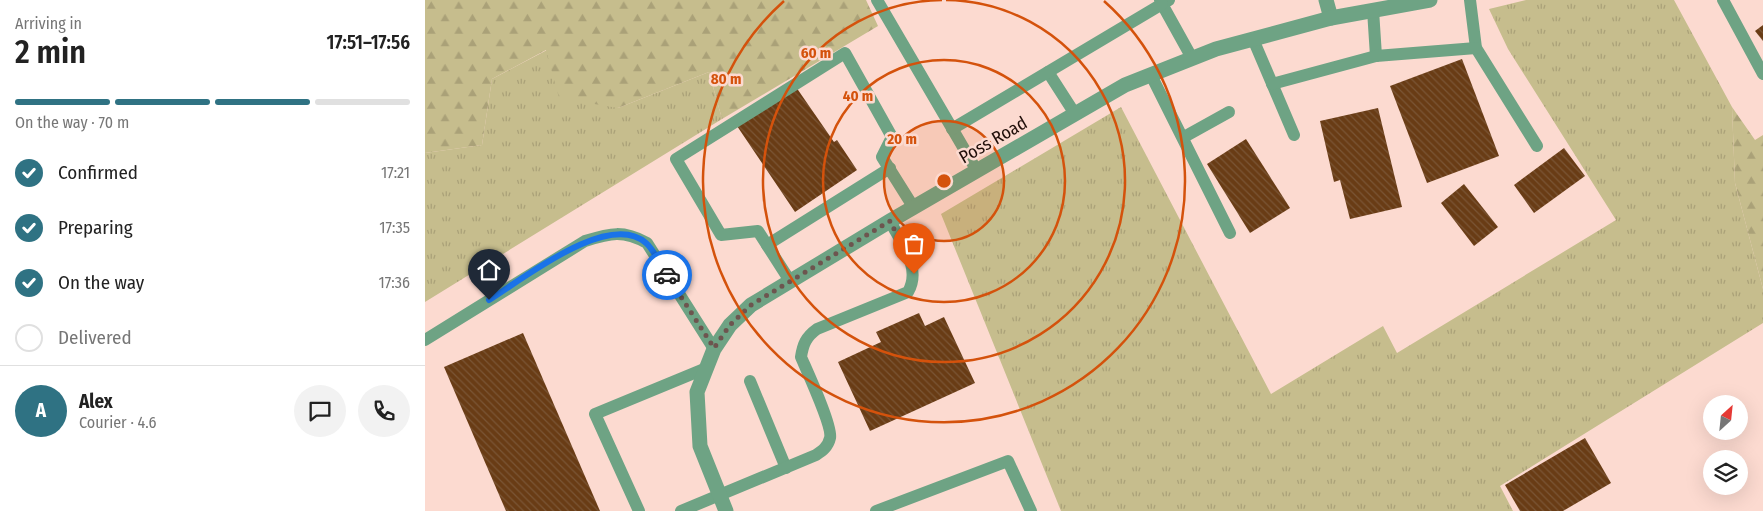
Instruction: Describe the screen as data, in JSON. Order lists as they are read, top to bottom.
{
  "streets": {
    "street": ["Poss Road"]
  },
  "north": "top right",
  "page": {
    "heading": ["2 min", "Arriving in", "17:51–17:56"],
    "panel": ["Alex", "Courier · 4.6"],
    "bar": "On the way · 70 m",
    "list": [
      ["Confirmed", "17:21"],
      ["Preparing", "17:35"],
      ["On the way", "17:36"],
      "Delivered"
    ],
    "round": "A"
  },
  "rings": [
    "60 m",
    "80 m",
    "40 m",
    "20 m"
  ]
}
